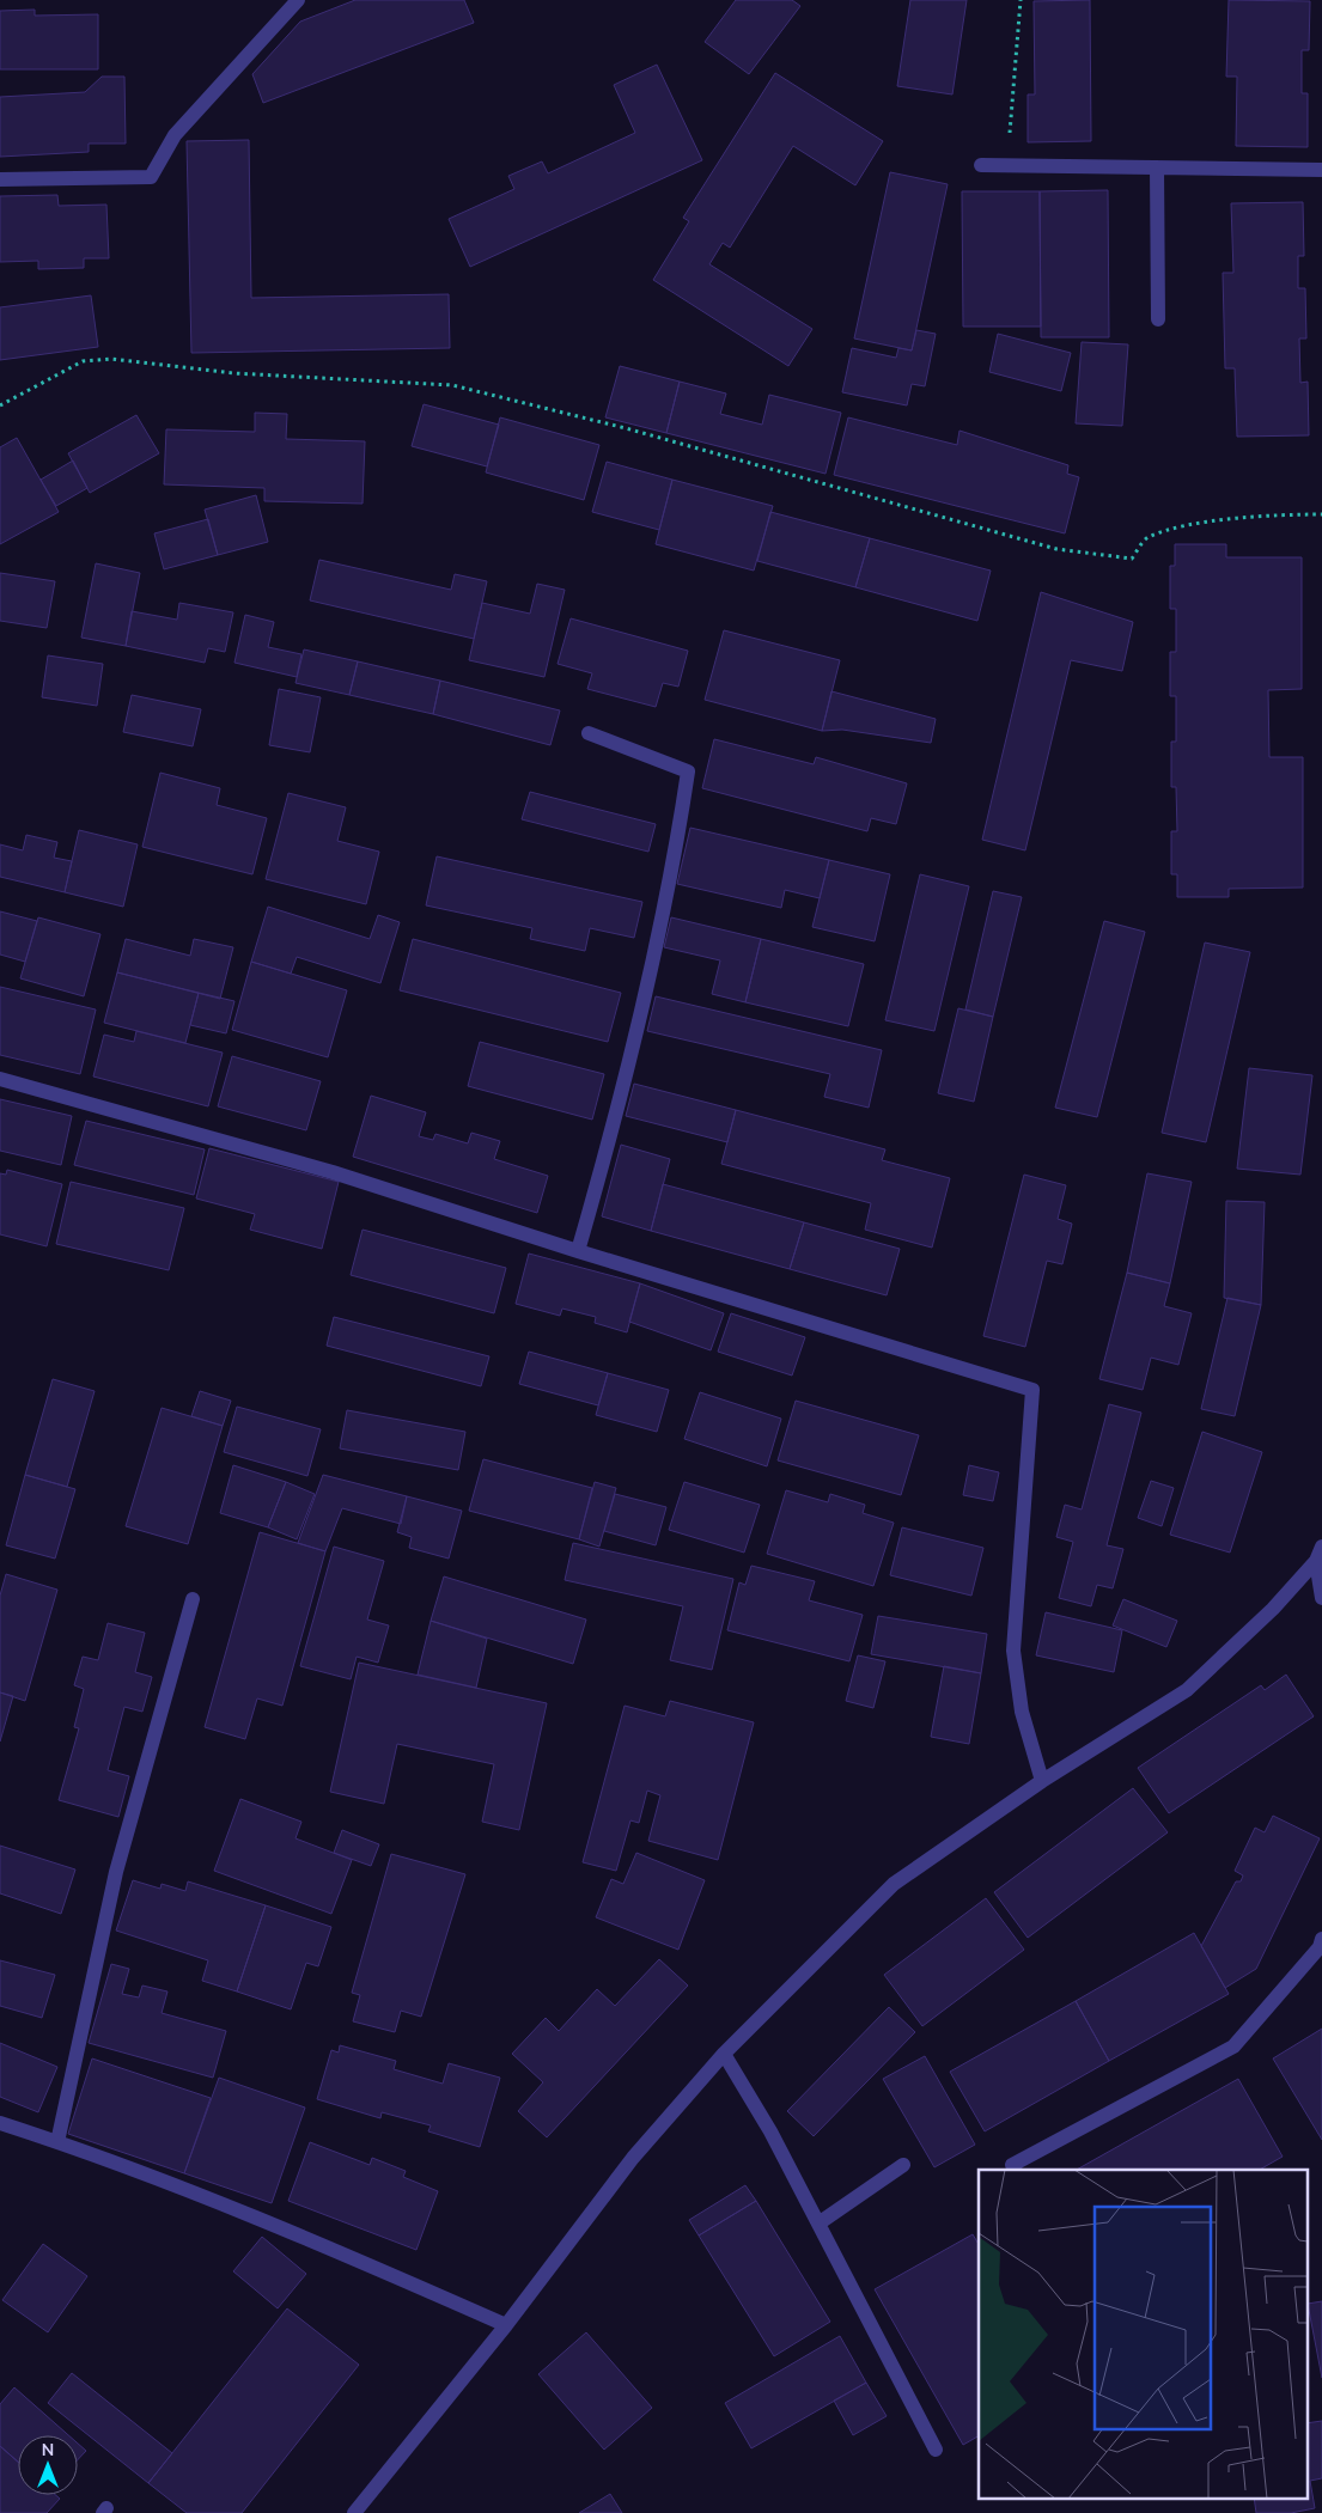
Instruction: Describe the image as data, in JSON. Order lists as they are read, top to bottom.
{
  "north": "top"
}
